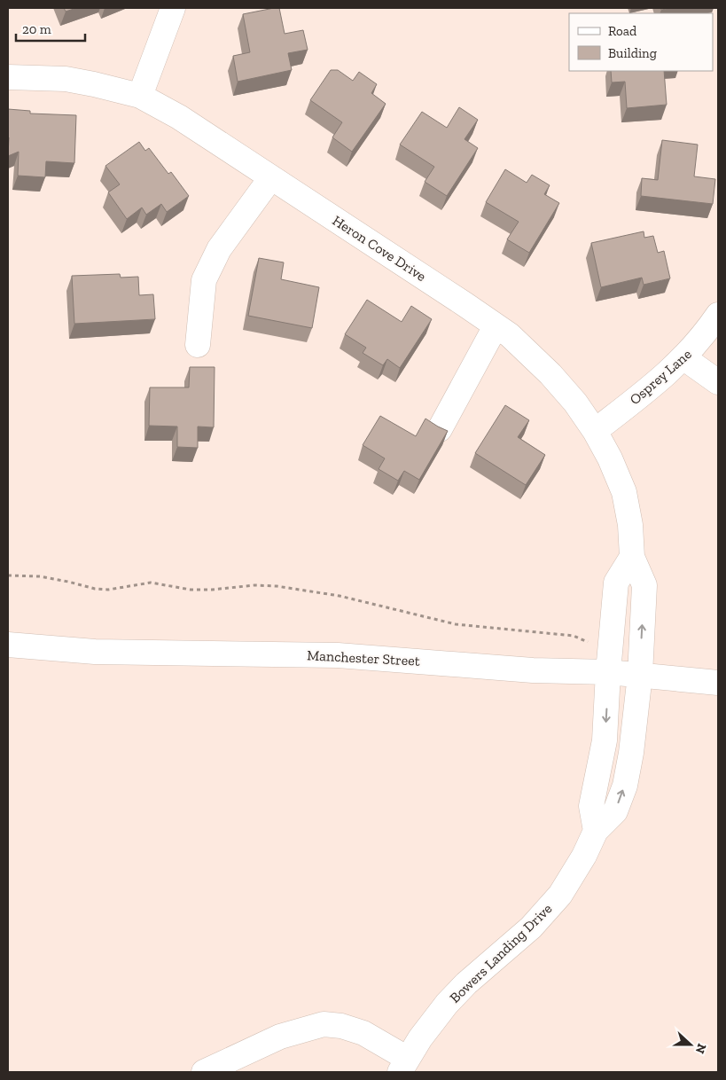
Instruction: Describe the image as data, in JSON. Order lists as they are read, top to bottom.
{
  "streets": {
    "street": [
      "Heron Cove Drive",
      "Osprey Lane",
      "Manchester Street",
      "Bowers Landing Drive"
    ]
  },
  "crossings": [
    ["Heron Cove Drive", "Osprey Lane"],
    ["Heron Cove Drive", "Manchester Street"],
    ["Heron Cove Drive", "Bowers Landing Drive"],
    ["Manchester Street", "Bowers Landing Drive"]
  ],
  "legend": ["Road", "Building"],
  "scale_bar": "20 m",
  "north": "right"
}
